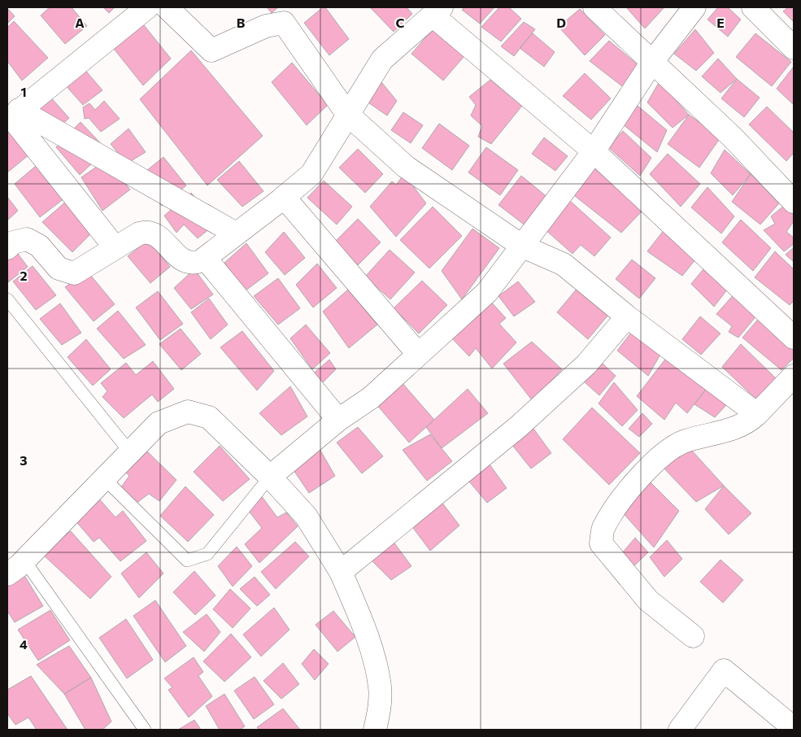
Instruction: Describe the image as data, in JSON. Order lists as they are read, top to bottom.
{
  "grid": {
    "columns": [
      "A",
      "B",
      "C",
      "D",
      "E"
    ],
    "rows": [
      "1",
      "2",
      "3",
      "4"
    ]
  }
}
